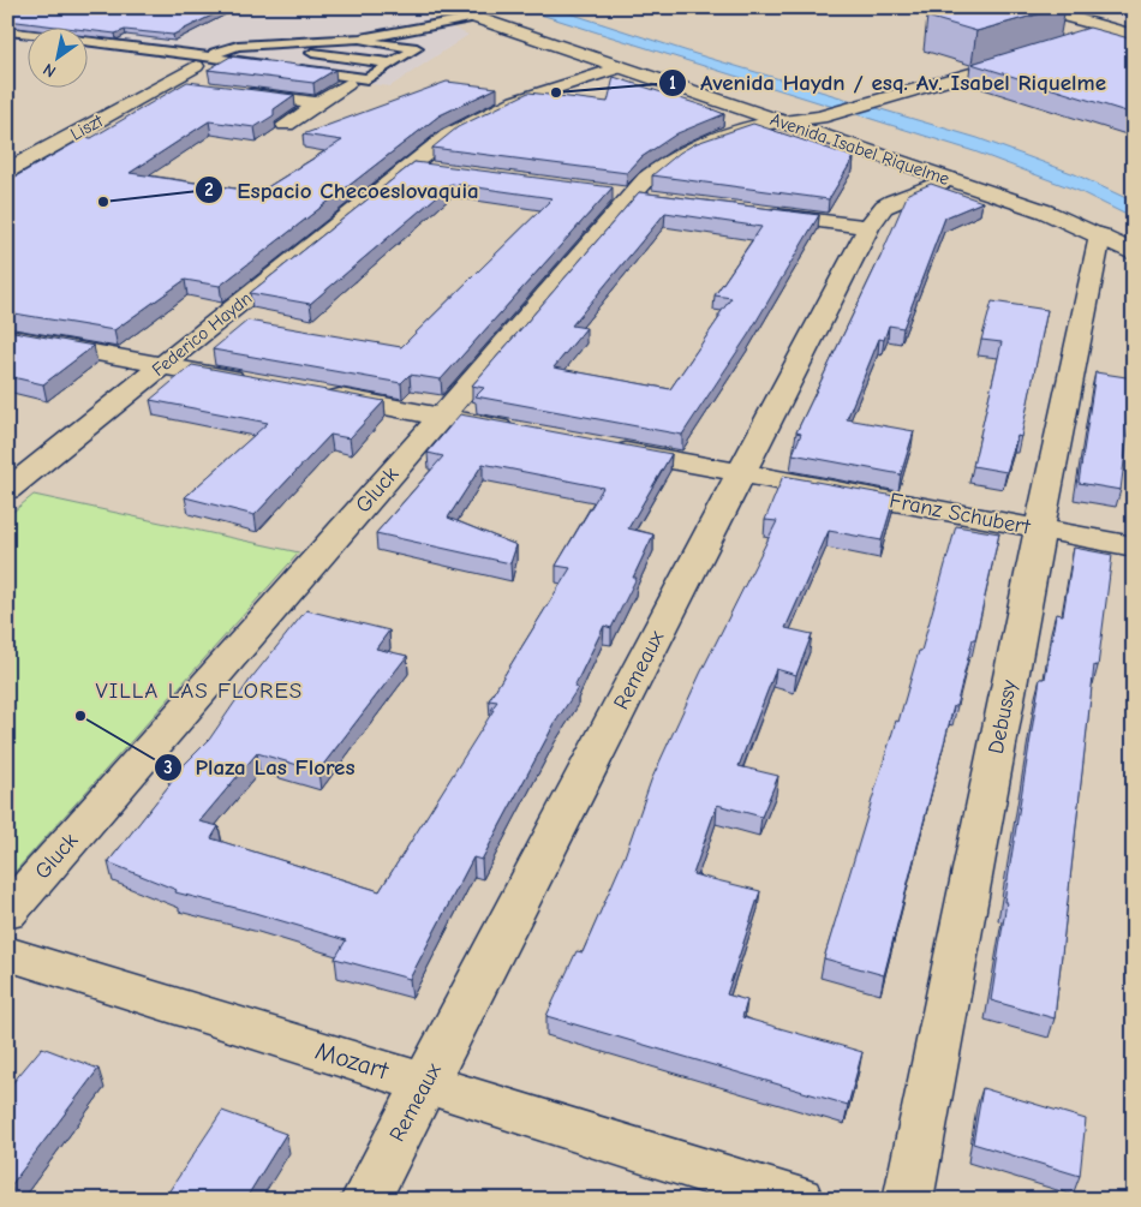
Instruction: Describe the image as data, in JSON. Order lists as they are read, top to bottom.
{
  "streets": {
    "street": [
      "Liszt",
      "Avenida Isabel Riquelme",
      "Federico Haydn",
      "Gluck",
      "Franz Schubert",
      "Remeaux",
      "Debussy",
      "Mozart"
    ]
  },
  "crossings": [
    ["Avenida Isabel Riquelme", "Federico Haydn"],
    ["Avenida Isabel Riquelme", "Gluck"],
    ["Avenida Isabel Riquelme", "Remeaux"],
    ["Avenida Isabel Riquelme", "Debussy"],
    ["Franz Schubert", "Remeaux"],
    ["Franz Schubert", "Debussy"],
    ["Remeaux", "Mozart"]
  ],
  "districts": ["VILLA LAS FLORES"],
  "places": ["Avenida Haydn / esq. Av. Isabel Riquelme", "Espacio Checoeslovaquia", "Plaza Las Flores"],
  "north": "bottom left"
}
